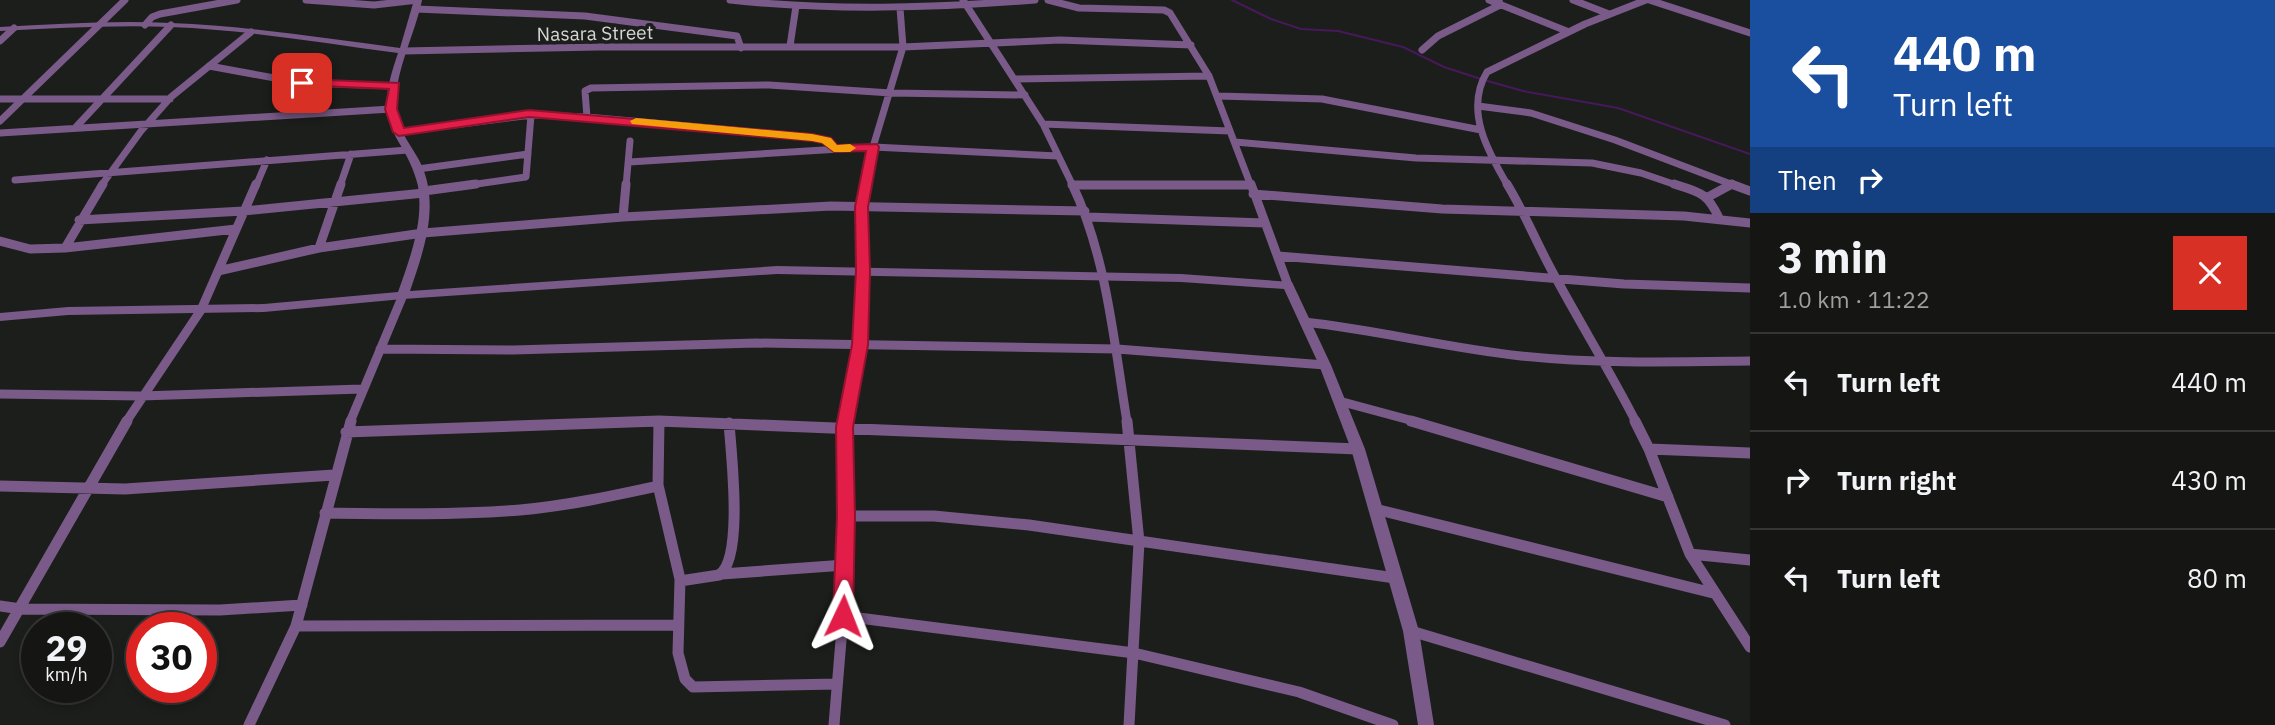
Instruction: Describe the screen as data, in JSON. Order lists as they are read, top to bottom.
{
  "streets": {
    "street": ["Nasara Street"]
  },
  "page": {
    "turn": ["440 m", "Turn left"],
    "then": "Then",
    "heading": ["3 min", "1.0 km · 11:22"],
    "list": [
      {
        "name": "Turn left",
        "value": "440 m"
      },
      {
        "name": "Turn right",
        "value": "430 m"
      },
      {
        "name": "Turn left",
        "value": "80 m"
      }
    ],
    "speed": "29 km/h",
    "limit": "30"
  }
}
